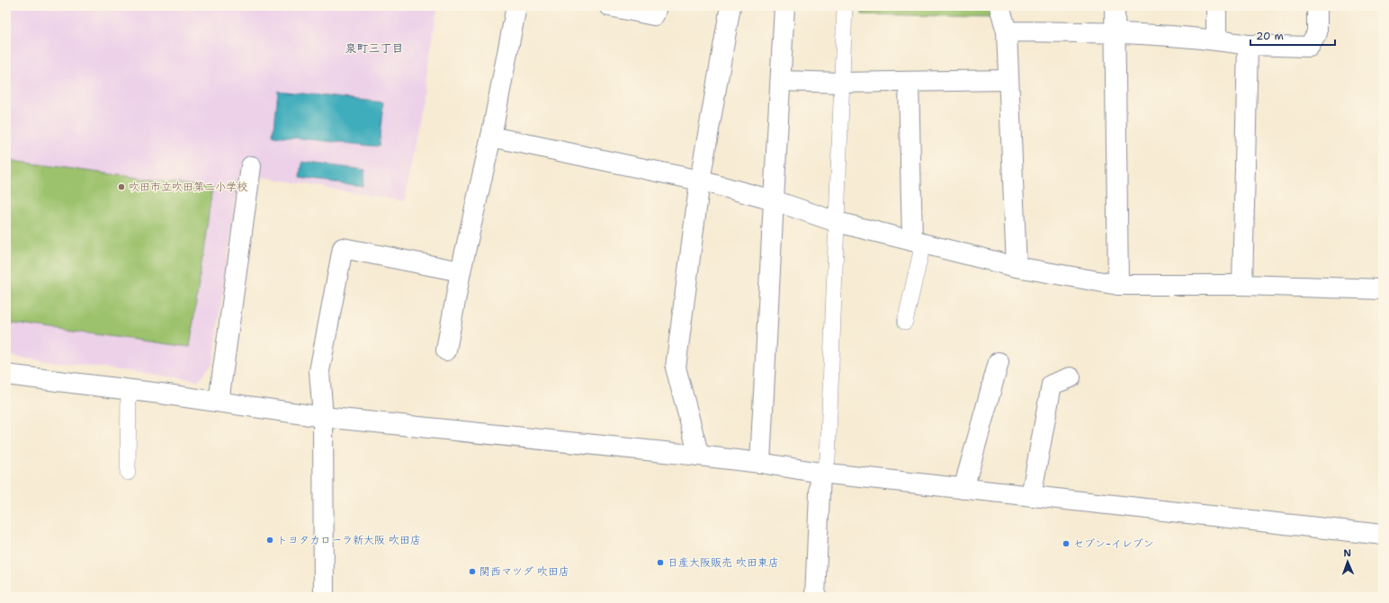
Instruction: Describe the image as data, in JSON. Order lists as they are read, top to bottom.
{
  "districts": ["泉町三丁目"],
  "places": [
    "吹田市立吹田第二小学校",
    "トヨタカローラ新大阪 吹田店",
    "セブン-イレブン",
    "日産大阪販売 吹田東店",
    "関西マツダ 吹田店"
  ],
  "scale_bar": "20 m",
  "north": "top"
}
